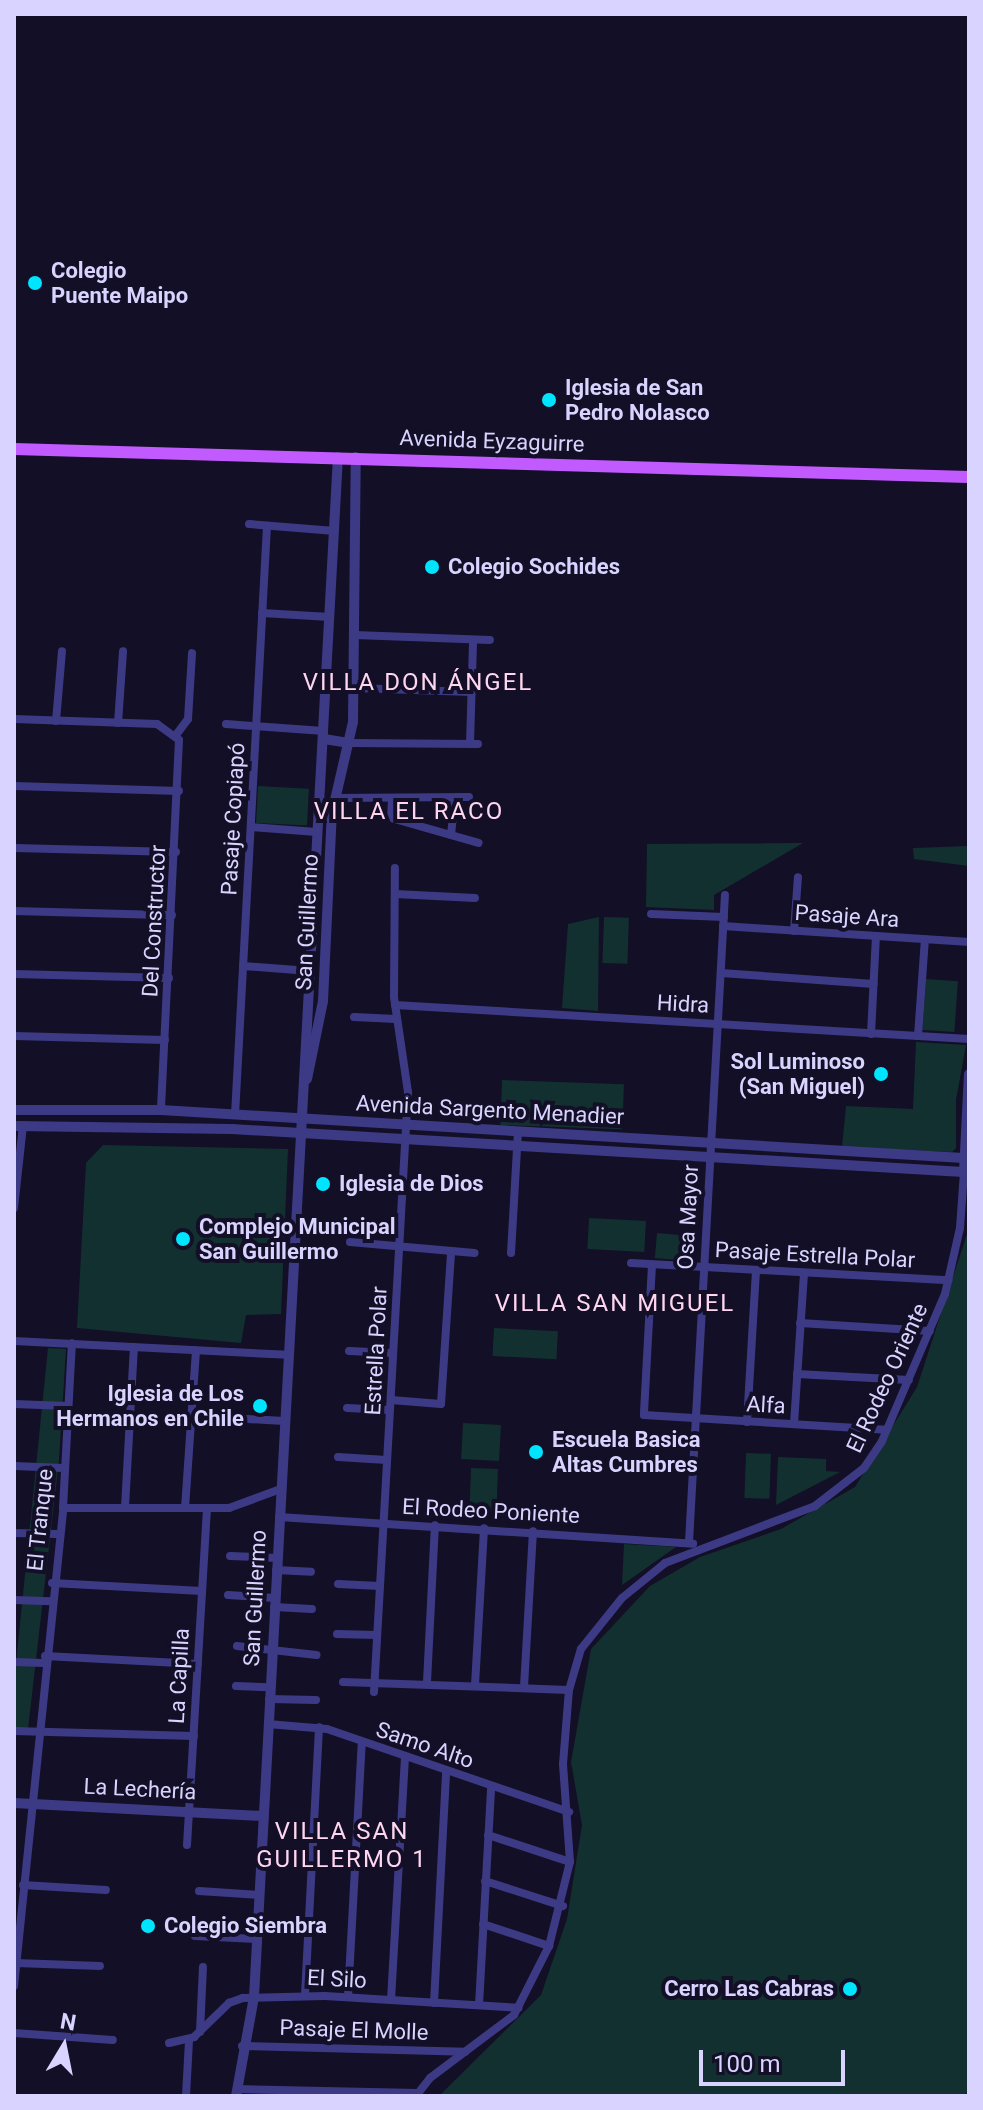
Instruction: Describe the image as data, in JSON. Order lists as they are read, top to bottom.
{
  "streets": {
    "main road": ["Avenida Eyzaguirre"],
    "street": [
      "Pasaje Copiapó",
      "Pasaje Ara",
      "Del Constructor",
      "San Guillermo",
      "Hidra",
      "Avenida Sargento Menadier",
      "Osa Mayor",
      "Pasaje Estrella Polar",
      "Estrella Polar",
      "El Rodeo Oriente",
      "Alfa",
      "El Rodeo Poniente",
      "El Tranque",
      "La Capilla",
      "Samo Alto",
      "La Lechería",
      "El Silo",
      "Pasaje El Molle"
    ]
  },
  "crossings": [
    ["Avenida Eyzaguirre", "San Guillermo"],
    ["Pasaje Copiapó", "Avenida Sargento Menadier"],
    ["Pasaje Ara", "Osa Mayor"],
    ["Del Constructor", "Avenida Sargento Menadier"],
    ["San Guillermo", "Avenida Sargento Menadier"],
    ["San Guillermo", "El Rodeo Poniente"],
    ["San Guillermo", "Samo Alto"],
    ["San Guillermo", "La Lechería"],
    ["San Guillermo", "El Silo"],
    ["San Guillermo", "Pasaje El Molle"],
    ["Hidra", "Osa Mayor"],
    ["Hidra", "Estrella Polar"],
    ["Avenida Sargento Menadier", "Osa Mayor"],
    ["Avenida Sargento Menadier", "Estrella Polar"],
    ["Avenida Sargento Menadier", "El Rodeo Oriente"],
    ["Osa Mayor", "Pasaje Estrella Polar"],
    ["Osa Mayor", "Alfa"],
    ["Osa Mayor", "El Rodeo Poniente"],
    ["Pasaje Estrella Polar", "El Rodeo Oriente"],
    ["Pasaje Estrella Polar", "Alfa"],
    ["Estrella Polar", "El Rodeo Poniente"],
    ["El Rodeo Oriente", "Alfa"],
    ["El Rodeo Oriente", "El Rodeo Poniente"],
    ["El Rodeo Oriente", "Samo Alto"],
    ["El Rodeo Oriente", "El Silo"],
    ["El Rodeo Oriente", "Pasaje El Molle"],
    ["El Tranque", "La Lechería"],
    ["La Capilla", "La Lechería"]
  ],
  "districts": [
    "VILLA DON ÁNGEL",
    "VILLA EL RACO",
    "VILLA SAN MIGUEL",
    "VILLA SAN GUILLERMO 1"
  ],
  "places": [
    "Colegio Puente Maipo",
    "Iglesia de San Pedro Nolasco",
    "Colegio Sochides",
    "Sol Luminoso (San Miguel)",
    "Iglesia de Dios",
    "Complejo Municipal San Guillermo",
    "Iglesia de Los Hermanos en Chile",
    "Escuela Basica Altas Cumbres",
    "Colegio Siembra",
    "Cerro Las Cabras"
  ],
  "scale_bar": "100 m",
  "north": "top"
}
